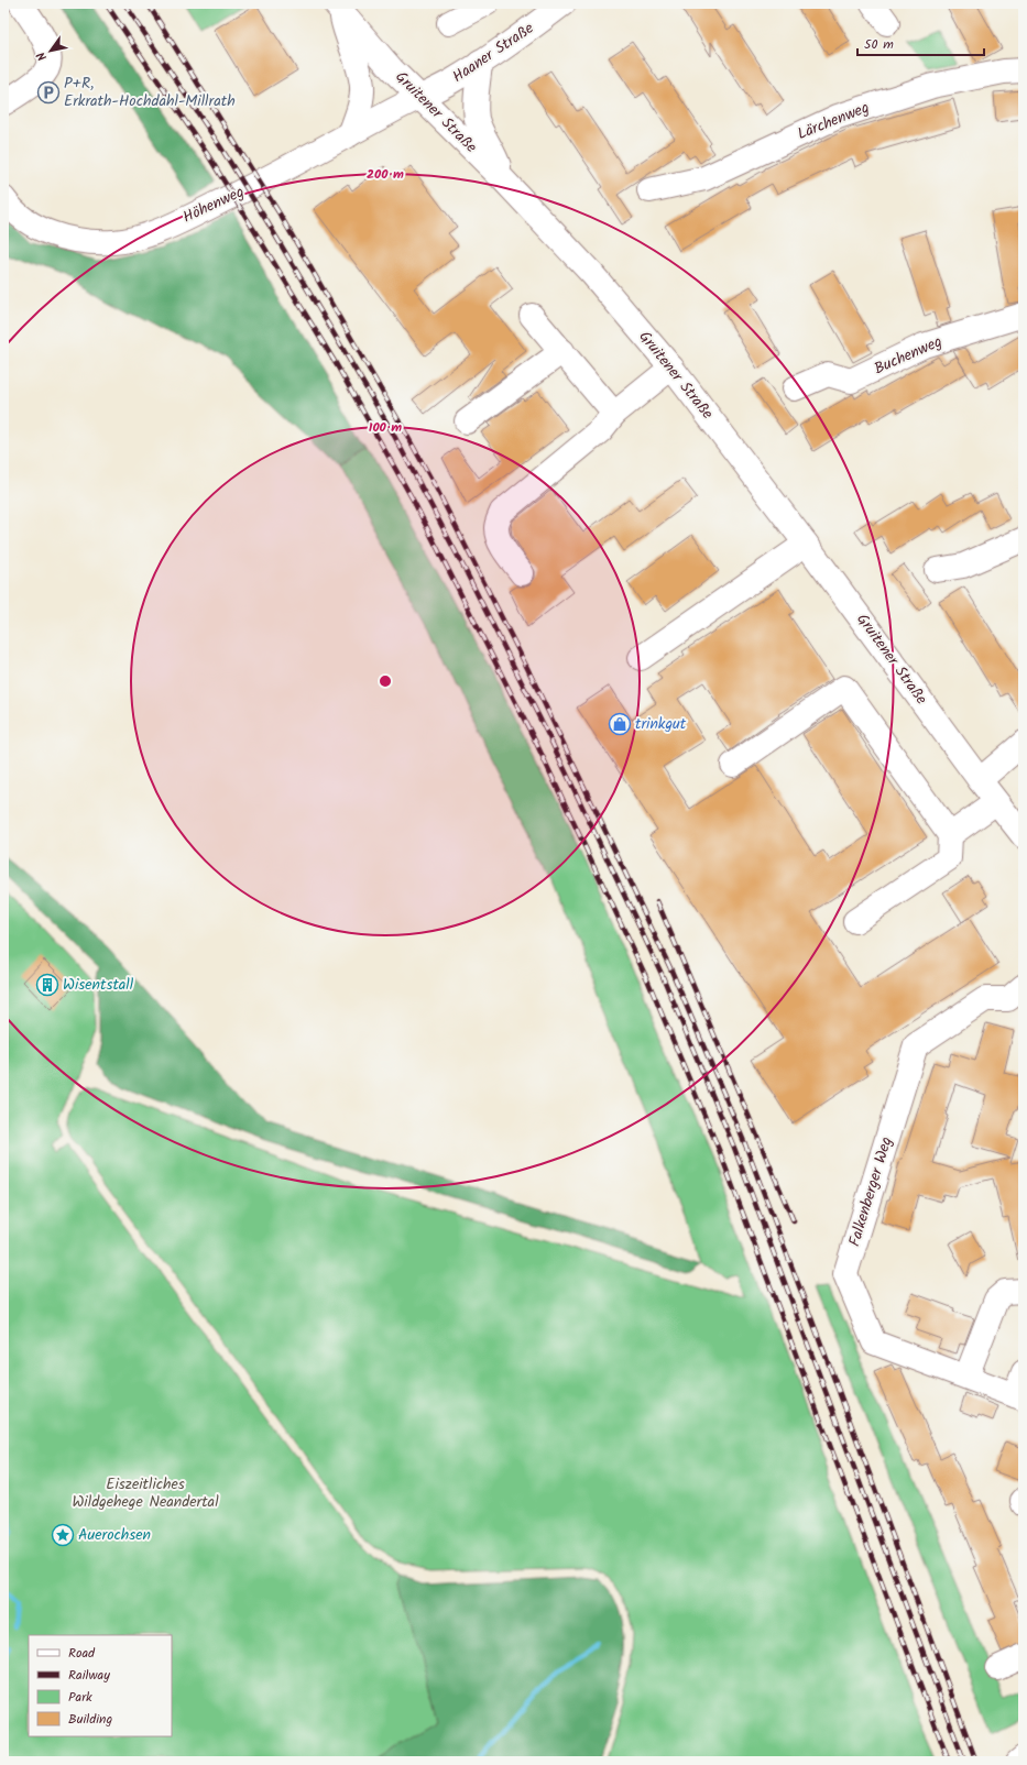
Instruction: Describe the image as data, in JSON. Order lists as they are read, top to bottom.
{
  "streets": {
    "main road": [
      "Haaner Straße",
      "Gruitener Straße",
      "Lärchenweg",
      "Höhenweg",
      "Buchenweg",
      "Falkenberger Weg"
    ]
  },
  "crossings": [
    ["Haaner Straße", "Gruitener Straße"],
    ["Haaner Straße", "Höhenweg"],
    ["Gruitener Straße", "Höhenweg"]
  ],
  "parks": ["Eiszeitliches Wildgehege Neandertal"],
  "places": {
    "parking": ["P+R, Erkrath-Hochdahl-Millrath"],
    "shop": ["trinkgut"],
    "building": ["Wisentstall"],
    "place": ["Auerochsen"]
  },
  "legend": [
    "Road",
    "Railway",
    "Park",
    "Building"
  ],
  "scale_bar": "50 m",
  "north": "bottom left",
  "rings": ["200 m", "100 m"]
}
